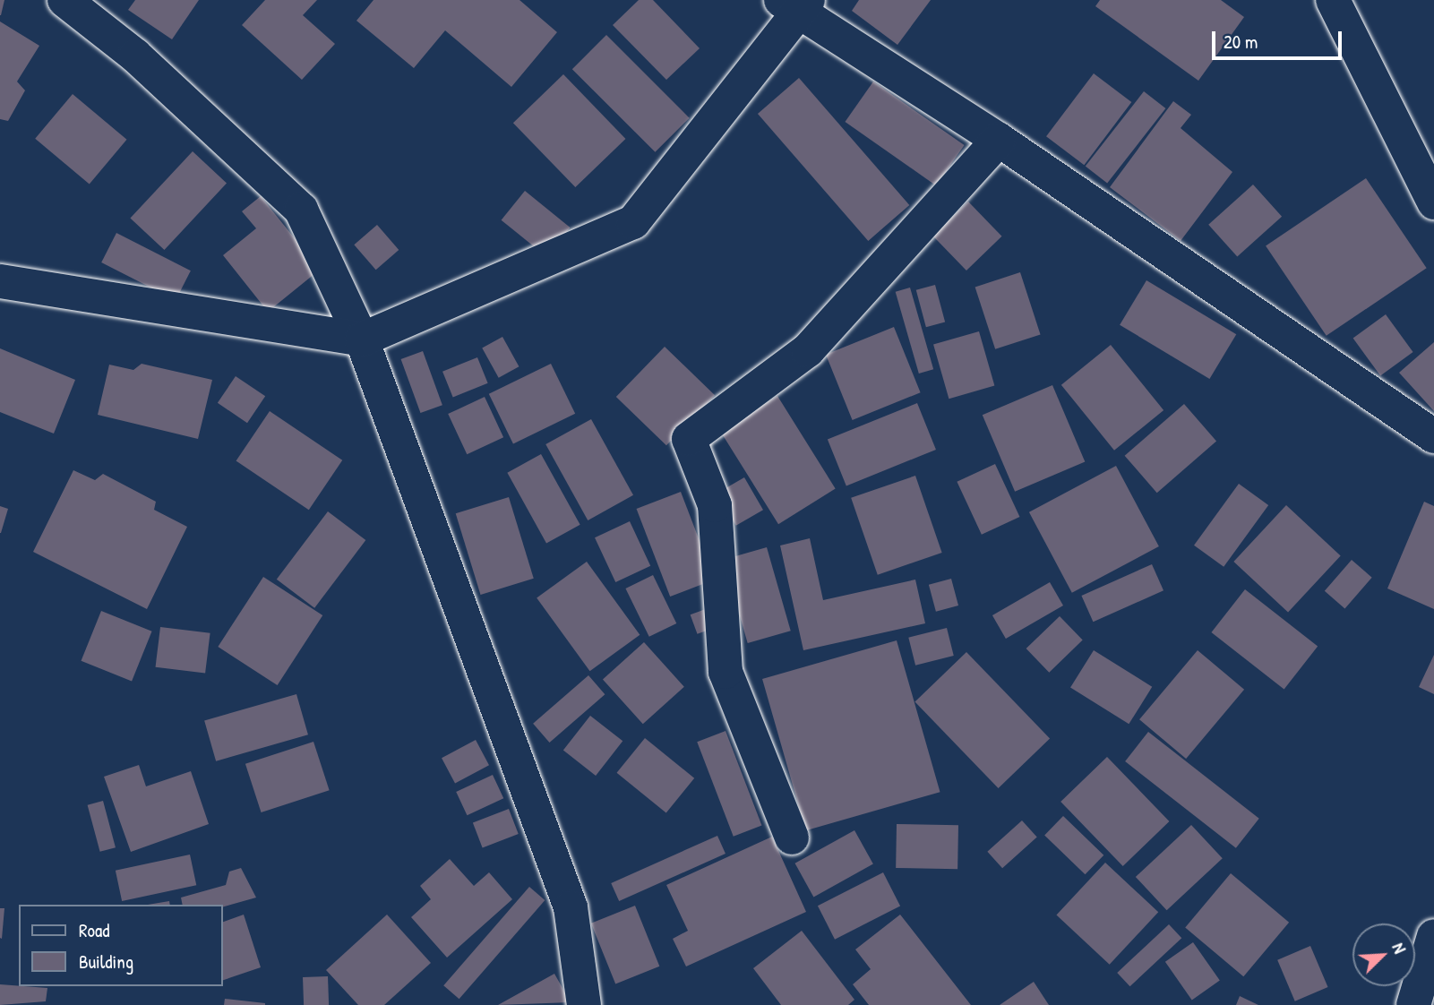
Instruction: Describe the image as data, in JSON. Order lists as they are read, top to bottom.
{
  "legend": ["Road", "Building"],
  "scale_bar": "20 m",
  "north": "top right"
}
